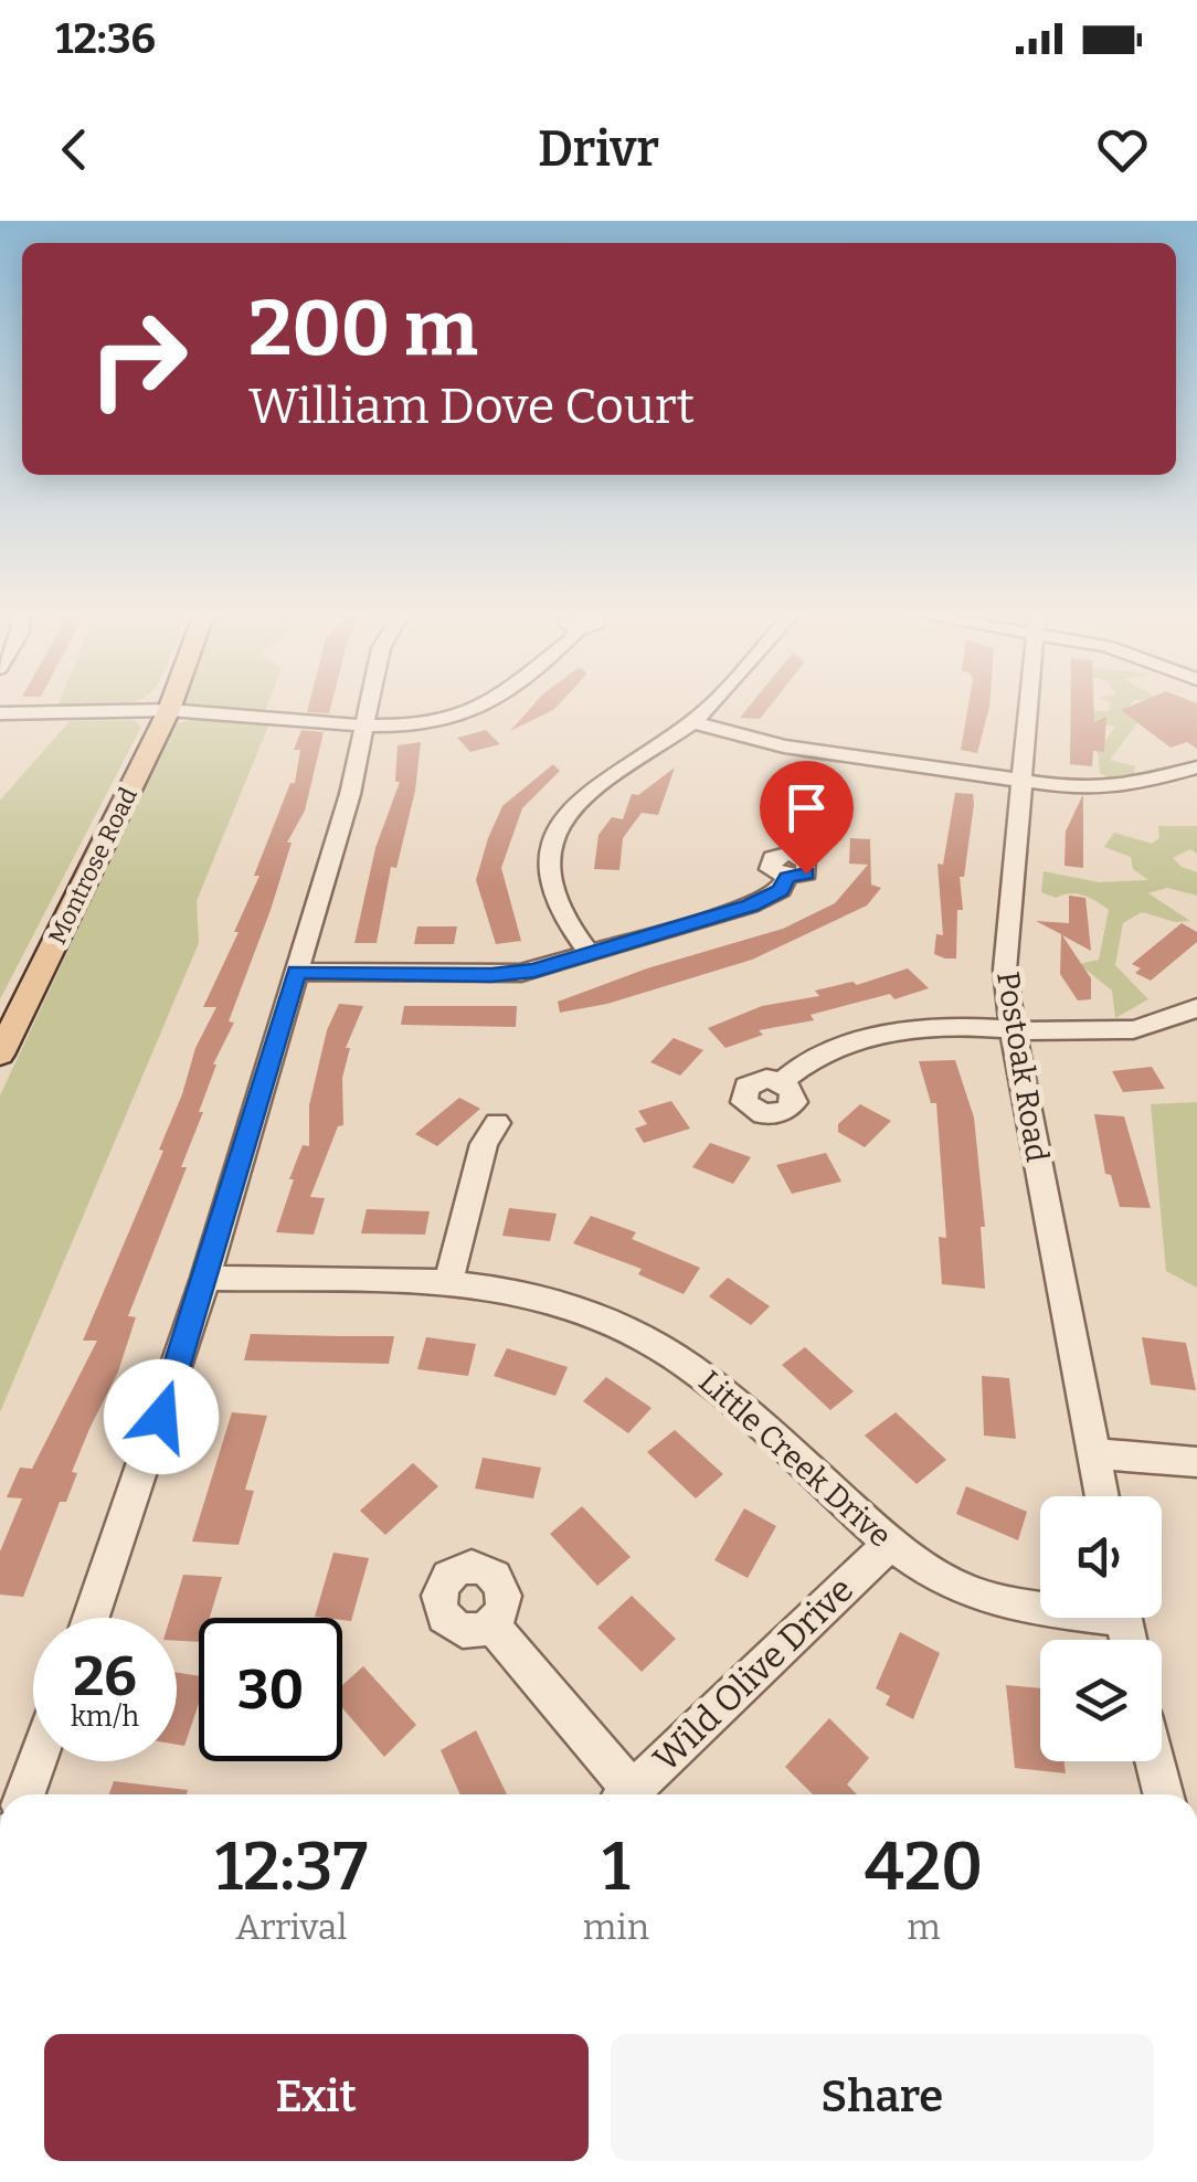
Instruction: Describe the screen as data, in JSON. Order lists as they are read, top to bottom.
{
  "streets": {
    "main road": ["Montrose Road"],
    "street": ["Postoak Road", "Little Creek Drive", "Wild Olive Drive"]
  },
  "crossings": [
    ["Little Creek Drive", "Wild Olive Drive"]
  ],
  "page": {
    "status": "12:36",
    "header": "Drivr",
    "turn": ["200 m", "William Dove Court"],
    "speed": "26 km/h",
    "limit": "30",
    "eta": [
      "12:37",
      "Arrival",
      "1",
      "min",
      "420",
      "m"
    ],
    "buttons": ["Exit", "Share"]
  }
}
